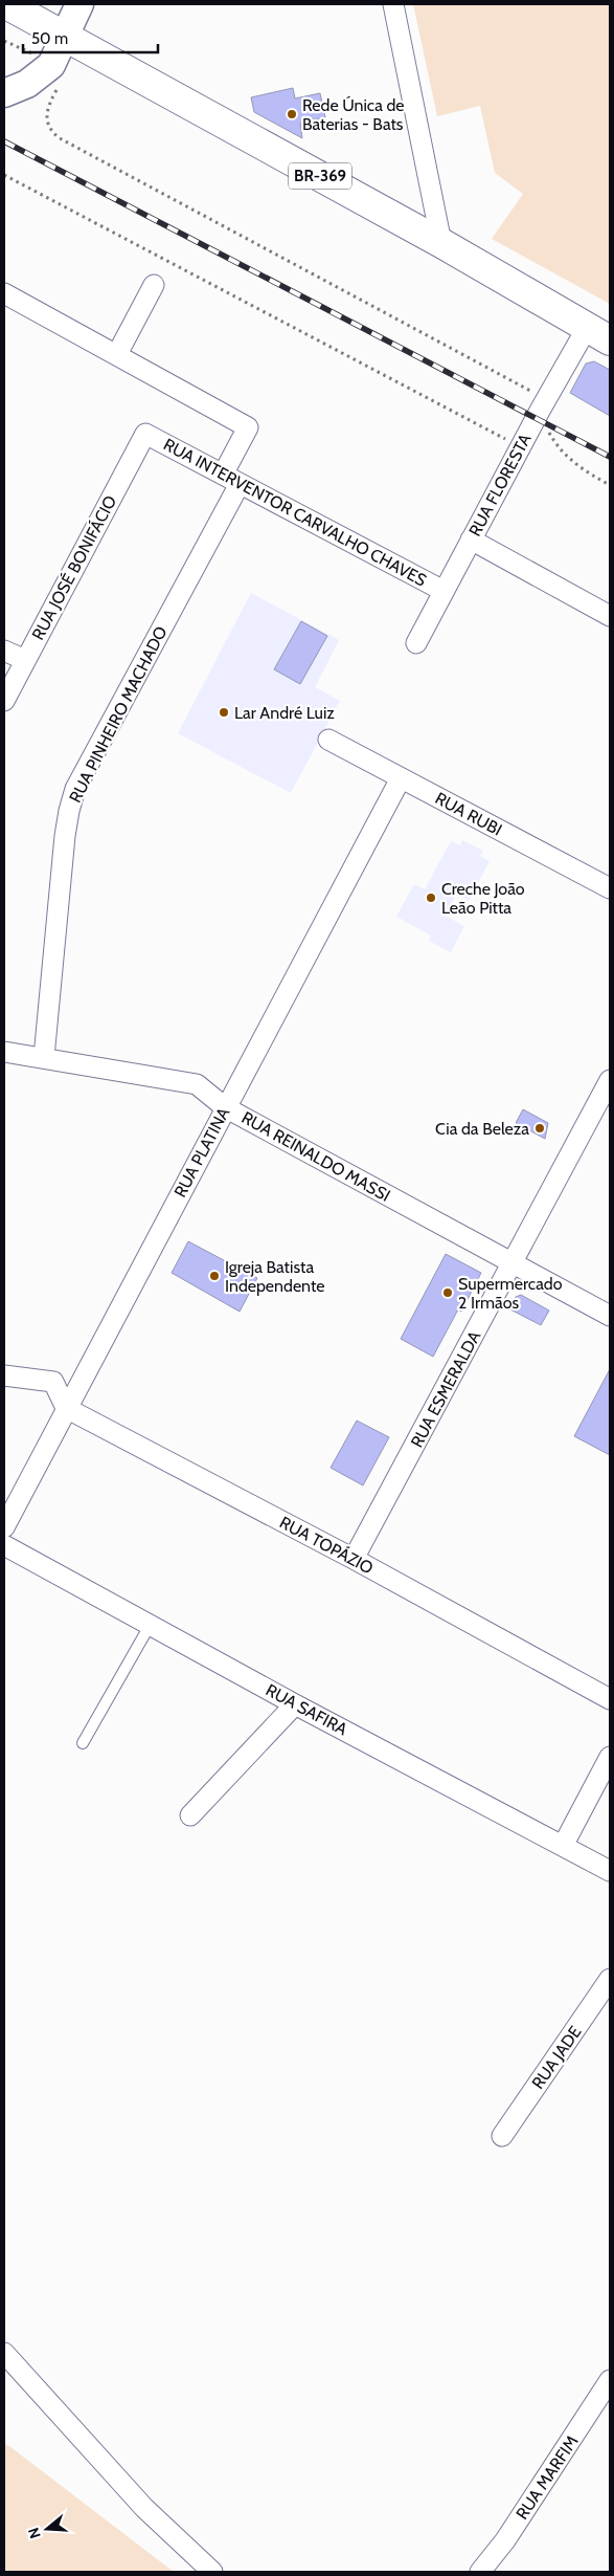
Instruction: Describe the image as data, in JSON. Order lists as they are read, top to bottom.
{
  "streets": {
    "main road": ["BR-369"],
    "street": [
      "RUA FLORESTA",
      "RUA INTERVENTOR CARVALHO CHAVES",
      "RUA JOSÉ BONIFÁCIO",
      "RUA PINHEIRO MACHADO",
      "RUA RUBI",
      "RUA PLATINA",
      "RUA REINALDO MASSI",
      "RUA ESMERALDA",
      "RUA TOPÁZIO",
      "RUA SAFIRA",
      "RUA JADE",
      "RUA MARFIM"
    ]
  },
  "crossings": [
    ["BR-369", "RUA FLORESTA"],
    ["RUA FLORESTA", "RUA INTERVENTOR CARVALHO CHAVES"],
    ["RUA INTERVENTOR CARVALHO CHAVES", "RUA JOSÉ BONIFÁCIO"],
    ["RUA INTERVENTOR CARVALHO CHAVES", "RUA PINHEIRO MACHADO"],
    ["RUA PINHEIRO MACHADO", "RUA REINALDO MASSI"],
    ["RUA RUBI", "RUA PLATINA"],
    ["RUA PLATINA", "RUA REINALDO MASSI"],
    ["RUA PLATINA", "RUA TOPÁZIO"],
    ["RUA REINALDO MASSI", "RUA ESMERALDA"],
    ["RUA ESMERALDA", "RUA TOPÁZIO"]
  ],
  "places": [
    "Rede Única de Baterias - Bats",
    "Lar André Luiz",
    "Creche João Leão Pitta",
    "Cia da Beleza",
    "Igreja Batista Independente",
    "Supermercado 2 Irmãos"
  ],
  "scale_bar": "50 m",
  "north": "left"
}
